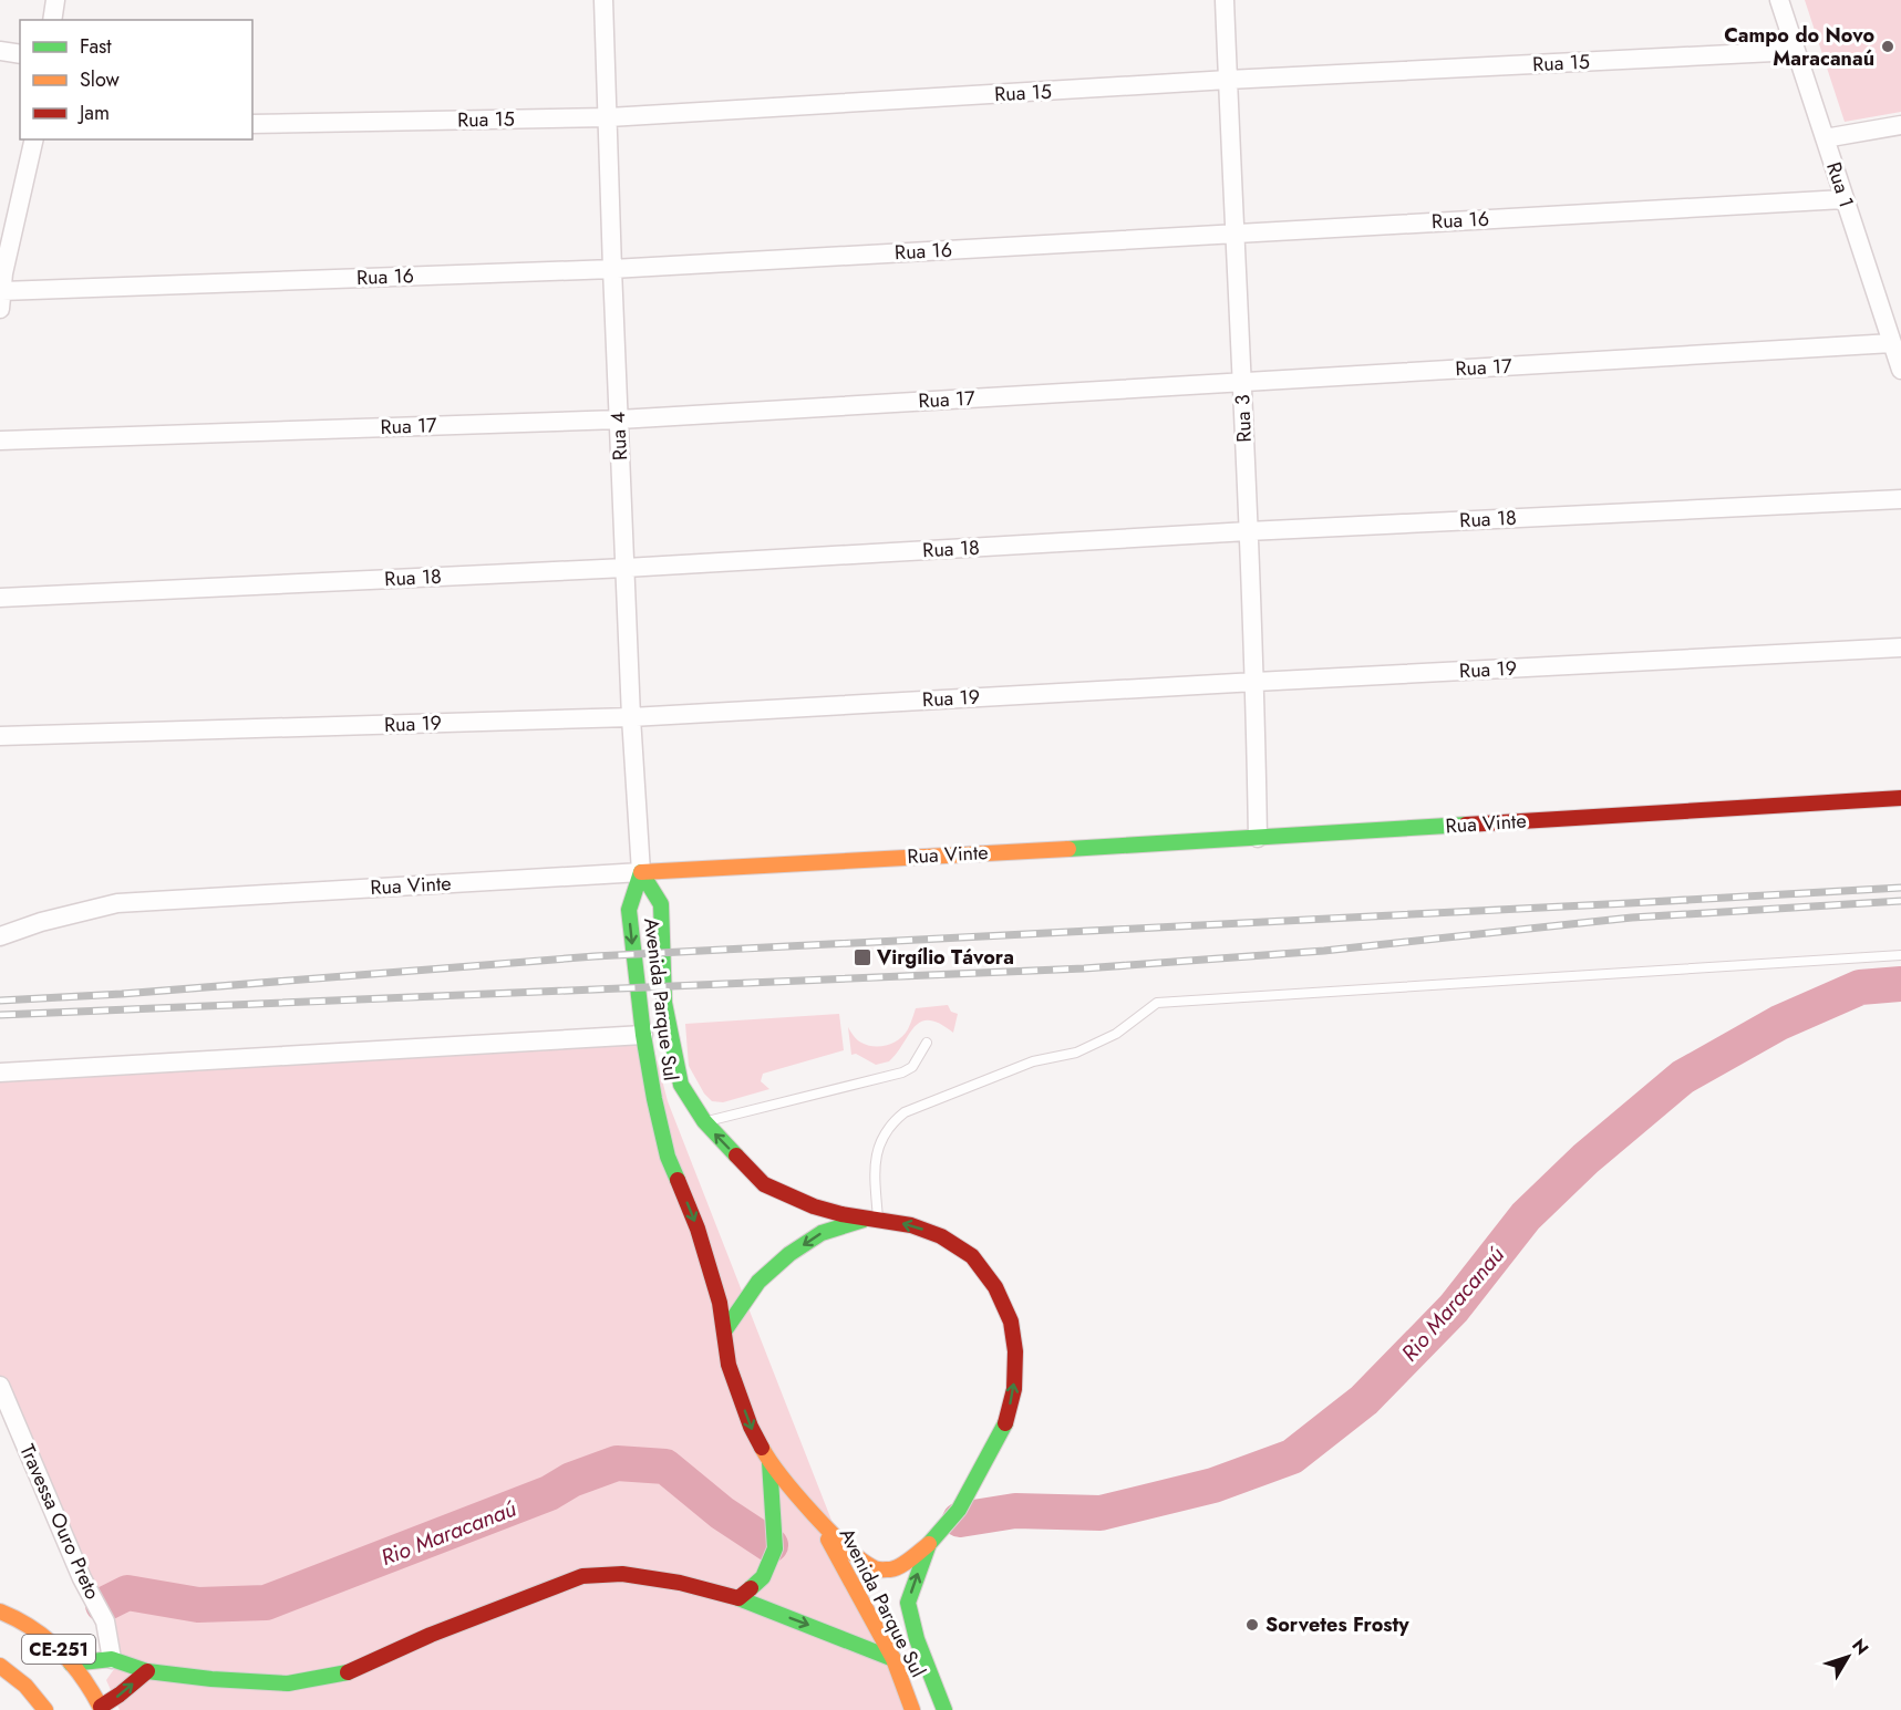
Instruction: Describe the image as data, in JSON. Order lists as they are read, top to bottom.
{
  "streets": {
    "street": [
      "Rua 15",
      "Rua 1",
      "Rua 16",
      "Rua 17",
      "Rua 3",
      "Rua 4",
      "Rua 18",
      "Rua 19",
      "Rua Vinte",
      "Avenida Parque Sul",
      "Travessa Ouro Preto",
      "CE-251"
    ]
  },
  "crossings": [
    ["Rua 15", "Rua 1"],
    ["Rua 15", "Rua 3"],
    ["Rua 15", "Rua 4"],
    ["Rua 1", "Rua 16"],
    ["Rua 1", "Rua 17"],
    ["Rua 16", "Rua 3"],
    ["Rua 16", "Rua 4"],
    ["Rua 17", "Rua 3"],
    ["Rua 17", "Rua 4"],
    ["Rua 3", "Rua 18"],
    ["Rua 3", "Rua 19"],
    ["Rua 3", "Rua Vinte"],
    ["Rua 4", "Rua 18"],
    ["Rua 4", "Rua 19"],
    ["Rua 4", "Rua Vinte"],
    ["Rua 4", "Avenida Parque Sul"],
    ["Rua Vinte", "Avenida Parque Sul"]
  ],
  "water": ["Rio Maracanaú"],
  "places": {
    "other": ["Campo do Novo Maracanaú", "Sorvetes Frosty"],
    "transit": ["Virgílio Távora"]
  },
  "legend": ["Fast", "Slow", "Jam"],
  "north": "top right"
}
